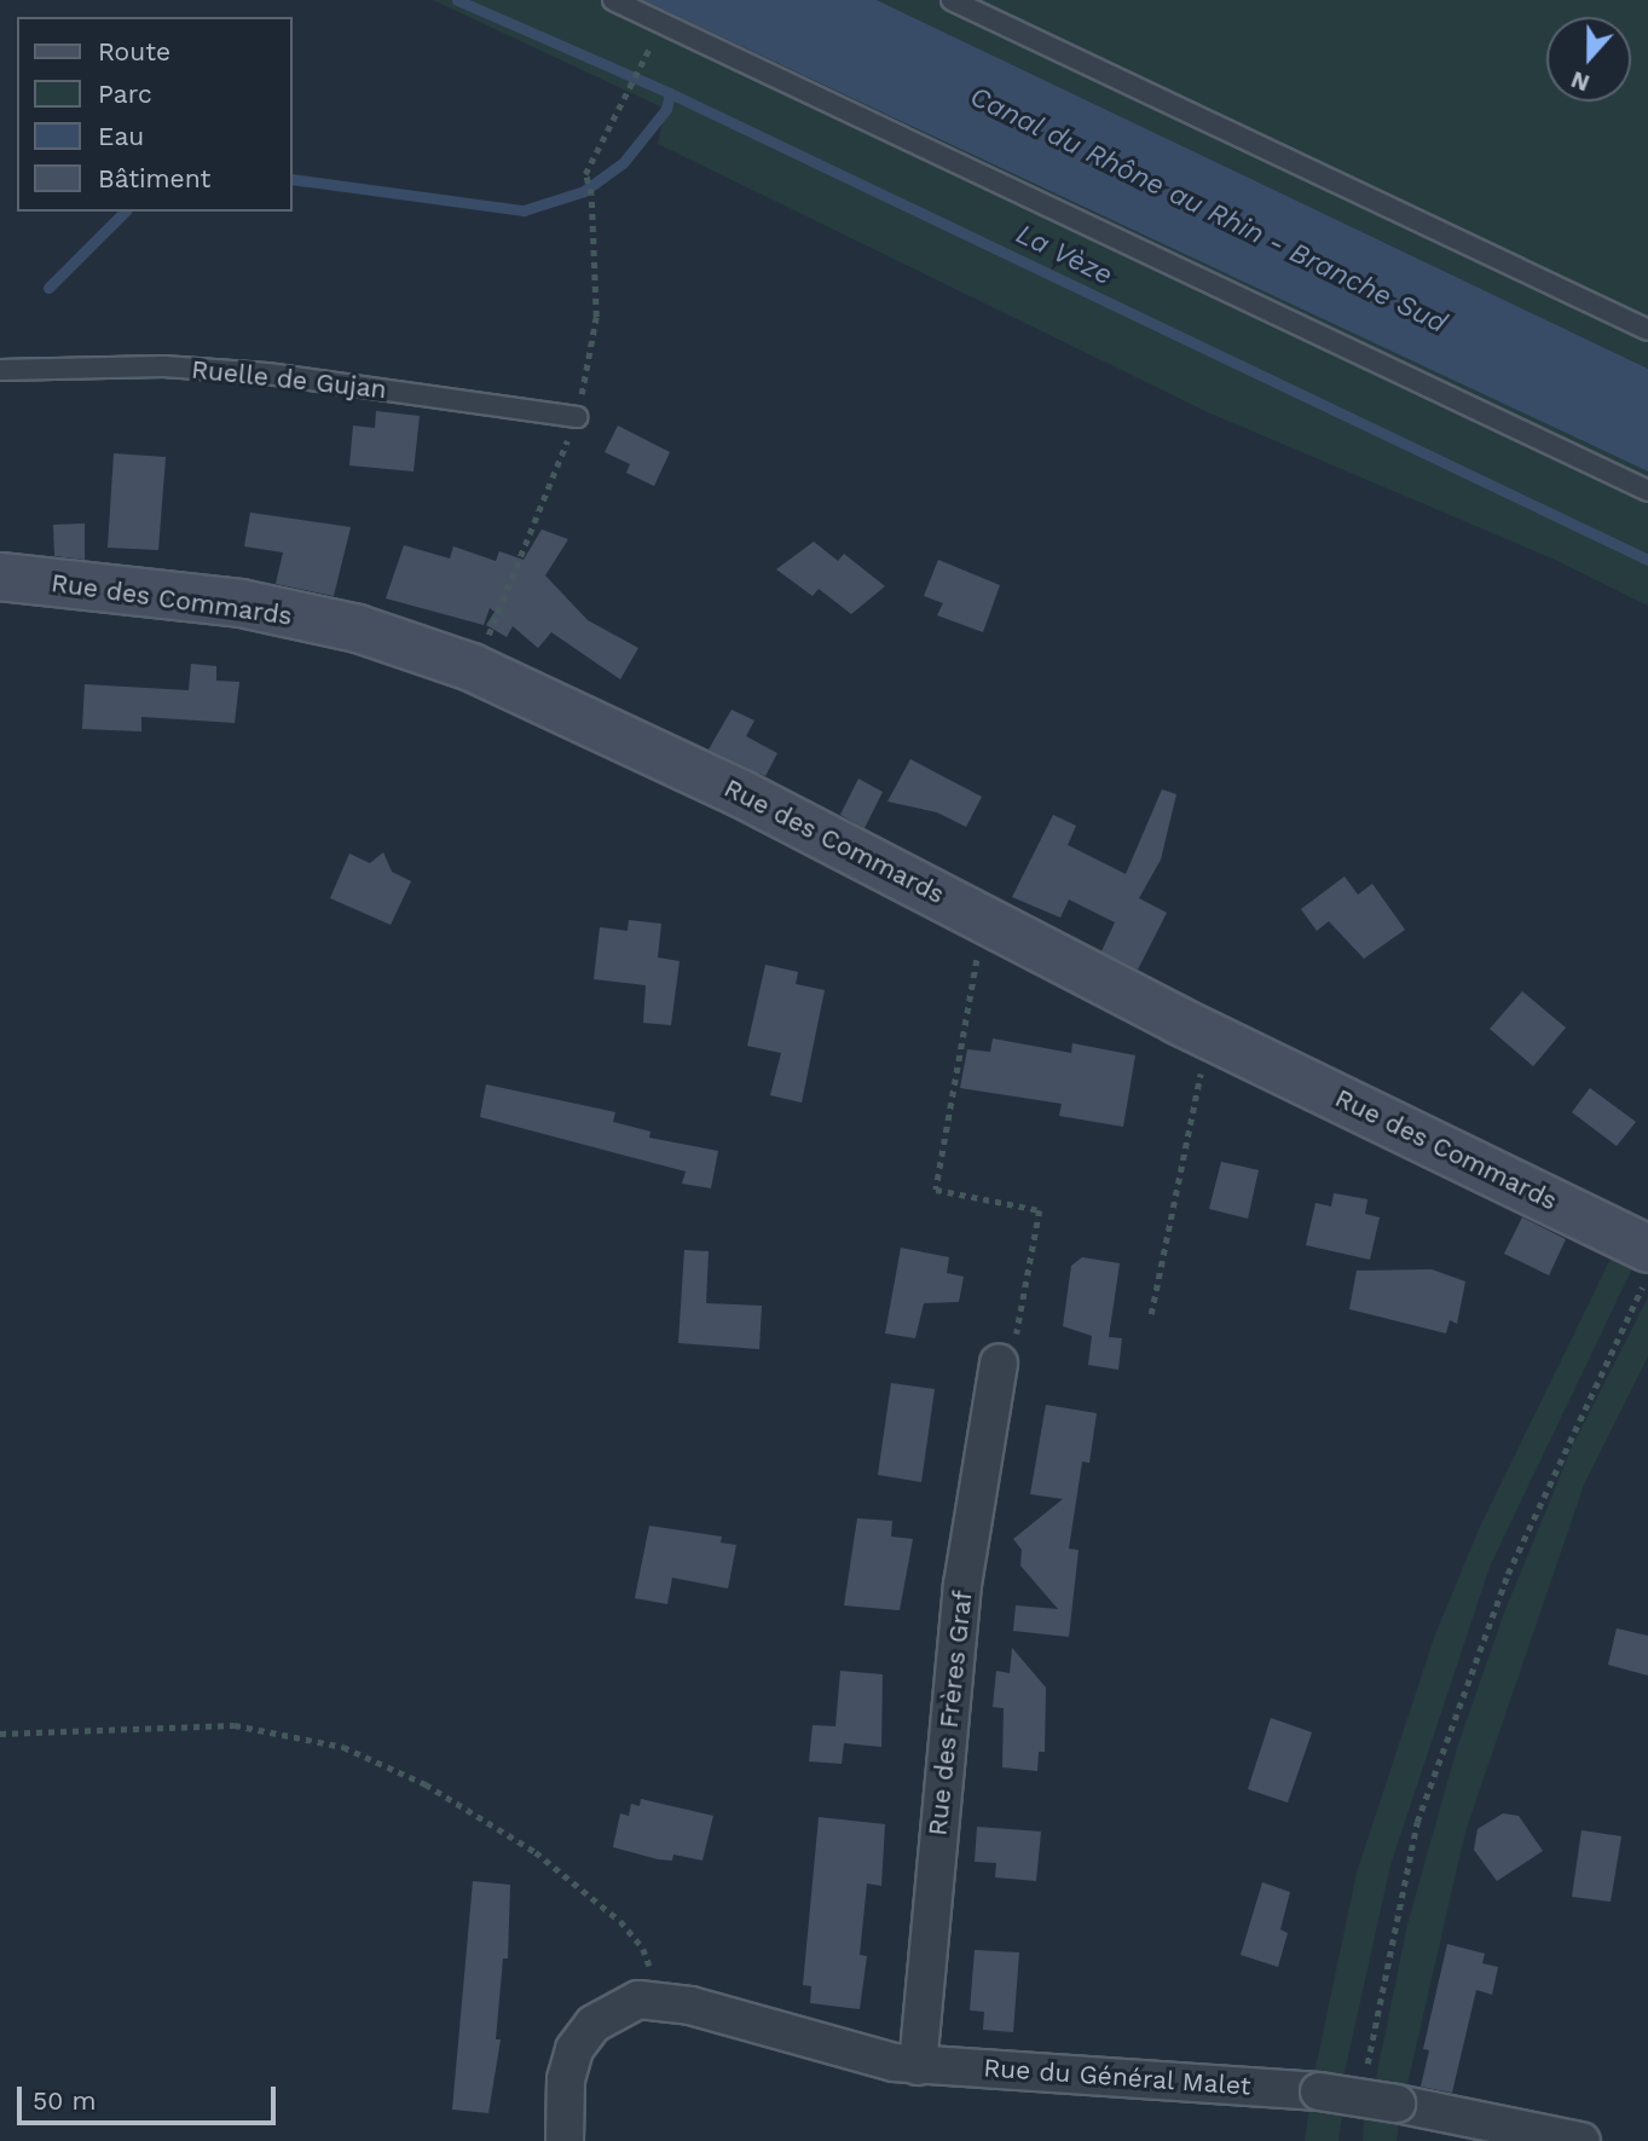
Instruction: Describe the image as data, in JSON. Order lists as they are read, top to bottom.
{
  "streets": {
    "street": ["Rue des Commards", "Rue des Frères Graf", "Rue du Général Malet"],
    "lane": ["Ruelle de Gujan"]
  },
  "crossings": [
    ["Rue des Frères Graf", "Rue du Général Malet"]
  ],
  "water": ["Canal du Rhône au Rhin - Branche Sud", "La Vèze"],
  "legend": [
    "Route",
    "Parc",
    "Eau",
    "Bâtiment"
  ],
  "scale_bar": "50 m",
  "north": "bottom"
}
